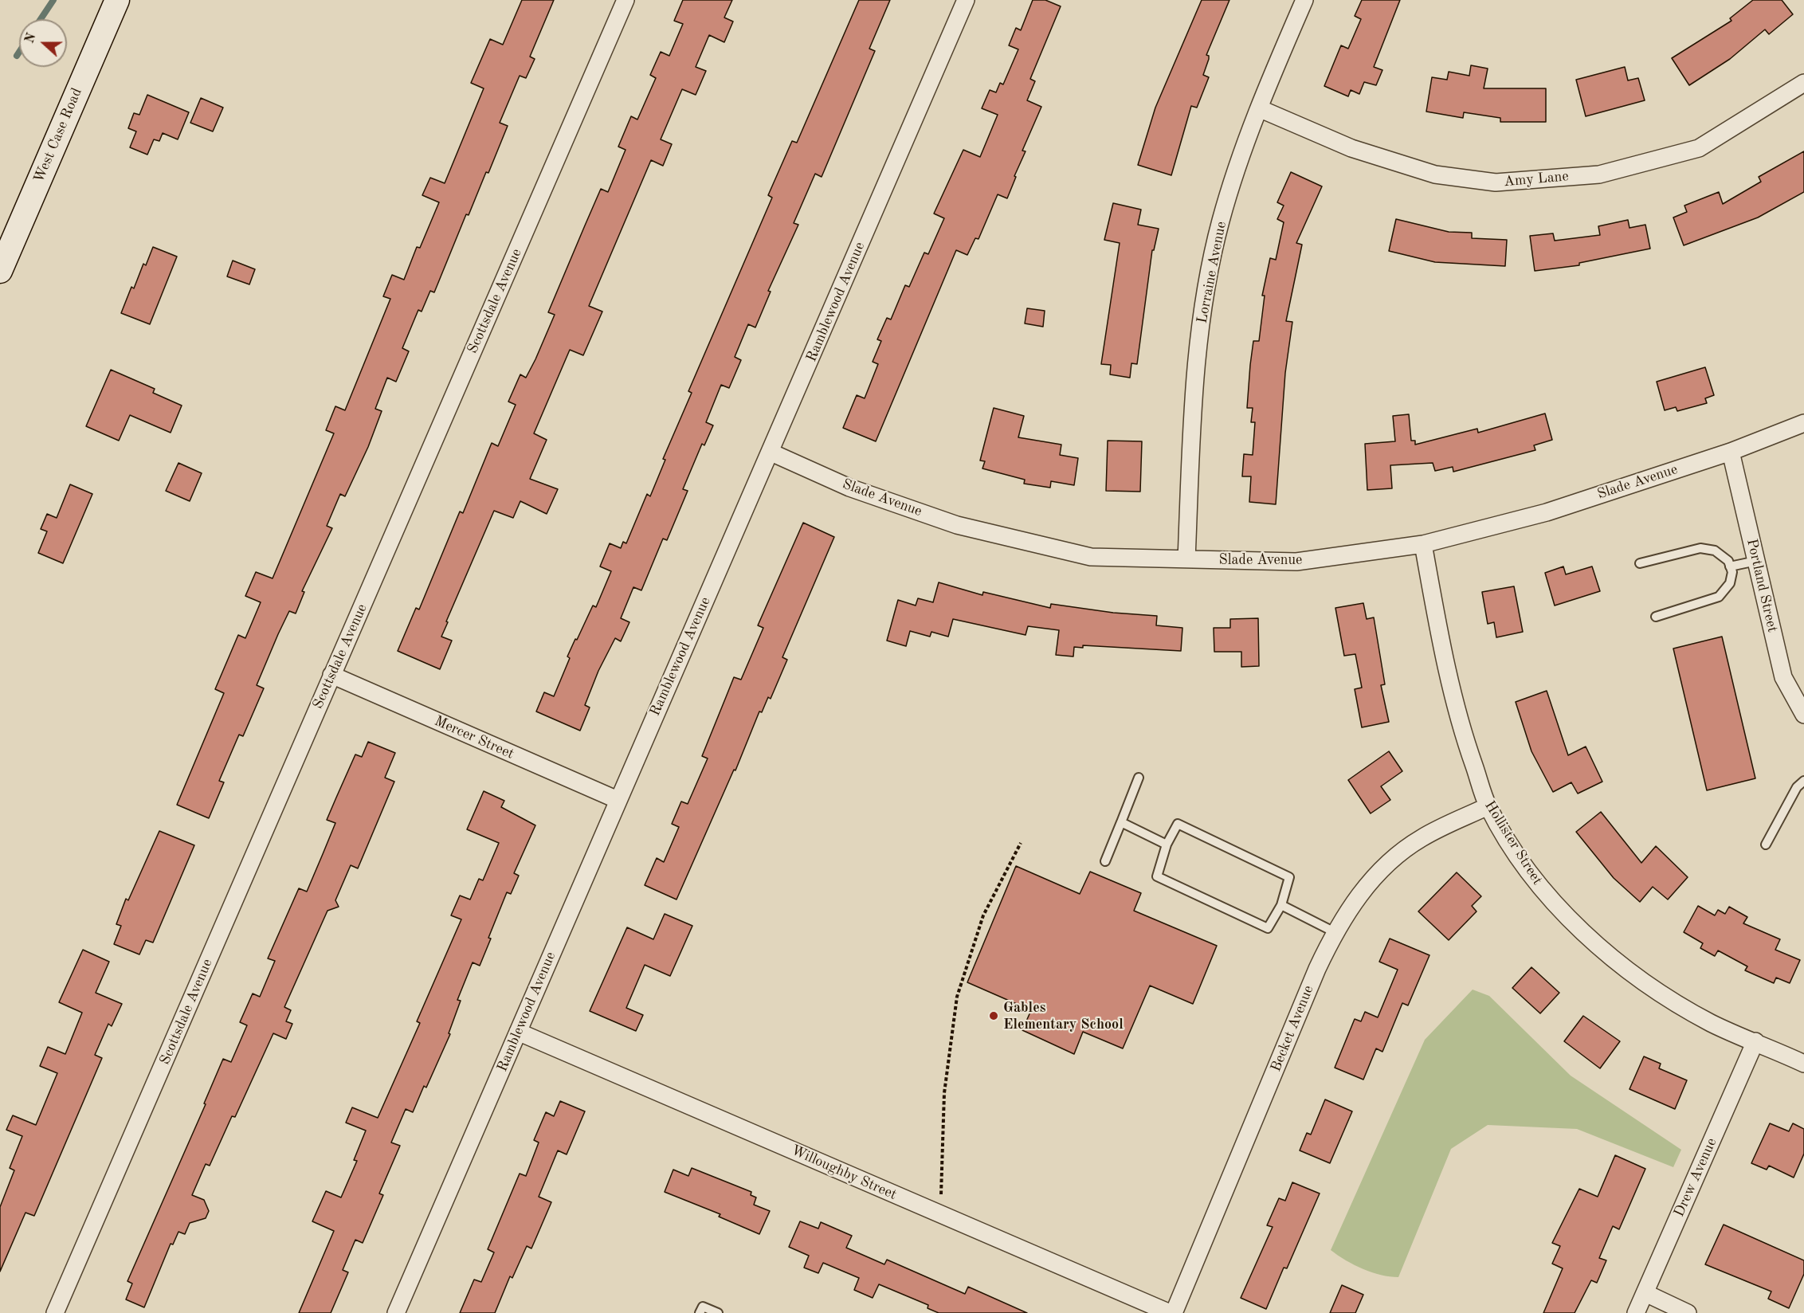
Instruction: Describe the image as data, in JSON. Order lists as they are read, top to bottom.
{
  "streets": {
    "main road": ["West Case Road"],
    "street": [
      "Amy Lane",
      "Lorraine Avenue",
      "Scottsdale Avenue",
      "Ramblewood Avenue",
      "Slade Avenue",
      "Portland Street",
      "Mercer Street",
      "Hollister Street",
      "Becket Avenue",
      "Willoughby Street",
      "Drew Avenue"
    ]
  },
  "crossings": [
    ["Amy Lane", "Lorraine Avenue"],
    ["Lorraine Avenue", "Slade Avenue"],
    ["Scottsdale Avenue", "Mercer Street"],
    ["Ramblewood Avenue", "Slade Avenue"],
    ["Ramblewood Avenue", "Mercer Street"],
    ["Ramblewood Avenue", "Willoughby Street"],
    ["Slade Avenue", "Portland Street"],
    ["Slade Avenue", "Hollister Street"],
    ["Hollister Street", "Becket Avenue"],
    ["Hollister Street", "Drew Avenue"]
  ],
  "places": ["Gables Elementary School"],
  "north": "left"
}
